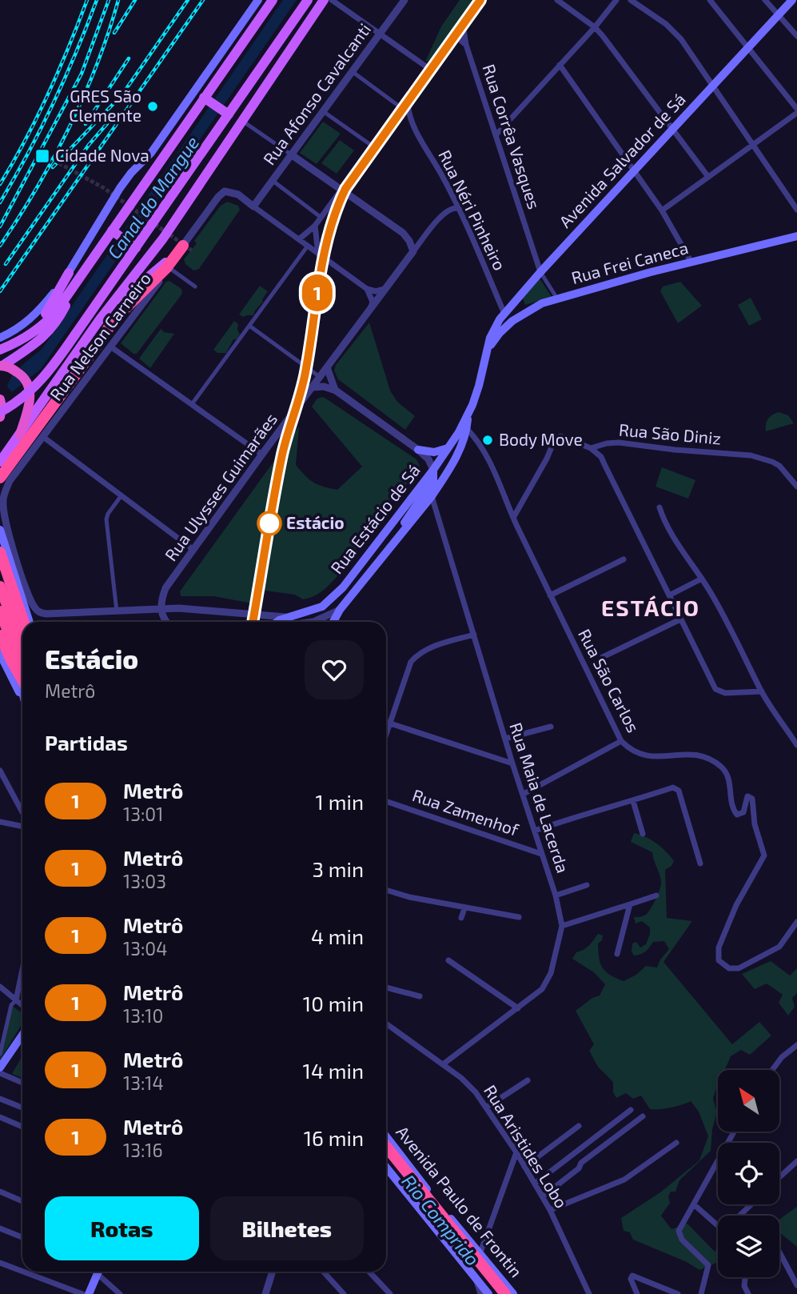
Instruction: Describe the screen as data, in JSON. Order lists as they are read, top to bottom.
{
  "streets": {
    "main road": [
      "Avenida Salvador de Sá",
      "Rua Frei Caneca",
      "Rua Estácio de Sá",
      "Avenida Paulo de Frontin"
    ],
    "street": [
      "Rua Afonso Cavalcanti",
      "Rua Corrêa Vasques",
      "Rua Néri Pinheiro",
      "Rua Nelson Carneiro",
      "Rua São Diniz",
      "Rua Ulysses Guimarães",
      "Rua São Carlos",
      "Rua Maia de Lacerda",
      "Rua Zamenhof",
      "Rua Aristides Lobo"
    ]
  },
  "crossings": [
    ["Rua Afonso Cavalcanti", "Rua Nelson Carneiro"],
    ["Rua Corrêa Vasques", "Avenida Salvador de Sá"],
    ["Rua Corrêa Vasques", "Rua Frei Caneca"],
    ["Avenida Salvador de Sá", "Rua Néri Pinheiro"],
    ["Avenida Salvador de Sá", "Rua Frei Caneca"],
    ["Avenida Salvador de Sá", "Rua Estácio de Sá"],
    ["Rua Frei Caneca", "Rua Estácio de Sá"],
    ["Rua Estácio de Sá", "Rua São Carlos"],
    ["Rua Estácio de Sá", "Rua Maia de Lacerda"],
    ["Rua Maia de Lacerda", "Rua Zamenhof"],
    ["Rua Maia de Lacerda", "Rua Aristides Lobo"]
  ],
  "districts": ["ESTÁCIO"],
  "water": ["Canal do Mangue", "Rio Comprido"],
  "places": {
    "other": ["GRES São Clemente", "Body Move", "Estácio"],
    "transit": ["Cidade Nova"]
  },
  "lines": ["metro line 1"],
  "north": "top left",
  "page": {
    "on_map": "1",
    "heading": [
      ["Estácio", "Metrô"],
      "Partidas"
    ],
    "list": [
      {
        "mark": "1",
        "name": "Metrô",
        "note": "13:01",
        "value": "1 min"
      },
      {
        "mark": "1",
        "name": "Metrô",
        "note": "13:03",
        "value": "3 min"
      },
      {
        "mark": "1",
        "name": "Metrô",
        "note": "13:04",
        "value": "4 min"
      },
      {
        "mark": "1",
        "name": "Metrô",
        "note": "13:10",
        "value": "10 min"
      },
      {
        "mark": "1",
        "name": "Metrô",
        "note": "13:14",
        "value": "14 min"
      },
      {
        "mark": "1",
        "name": "Metrô",
        "note": "13:16",
        "value": "16 min"
      }
    ],
    "buttons": ["Rotas", "Bilhetes"]
  }
}
